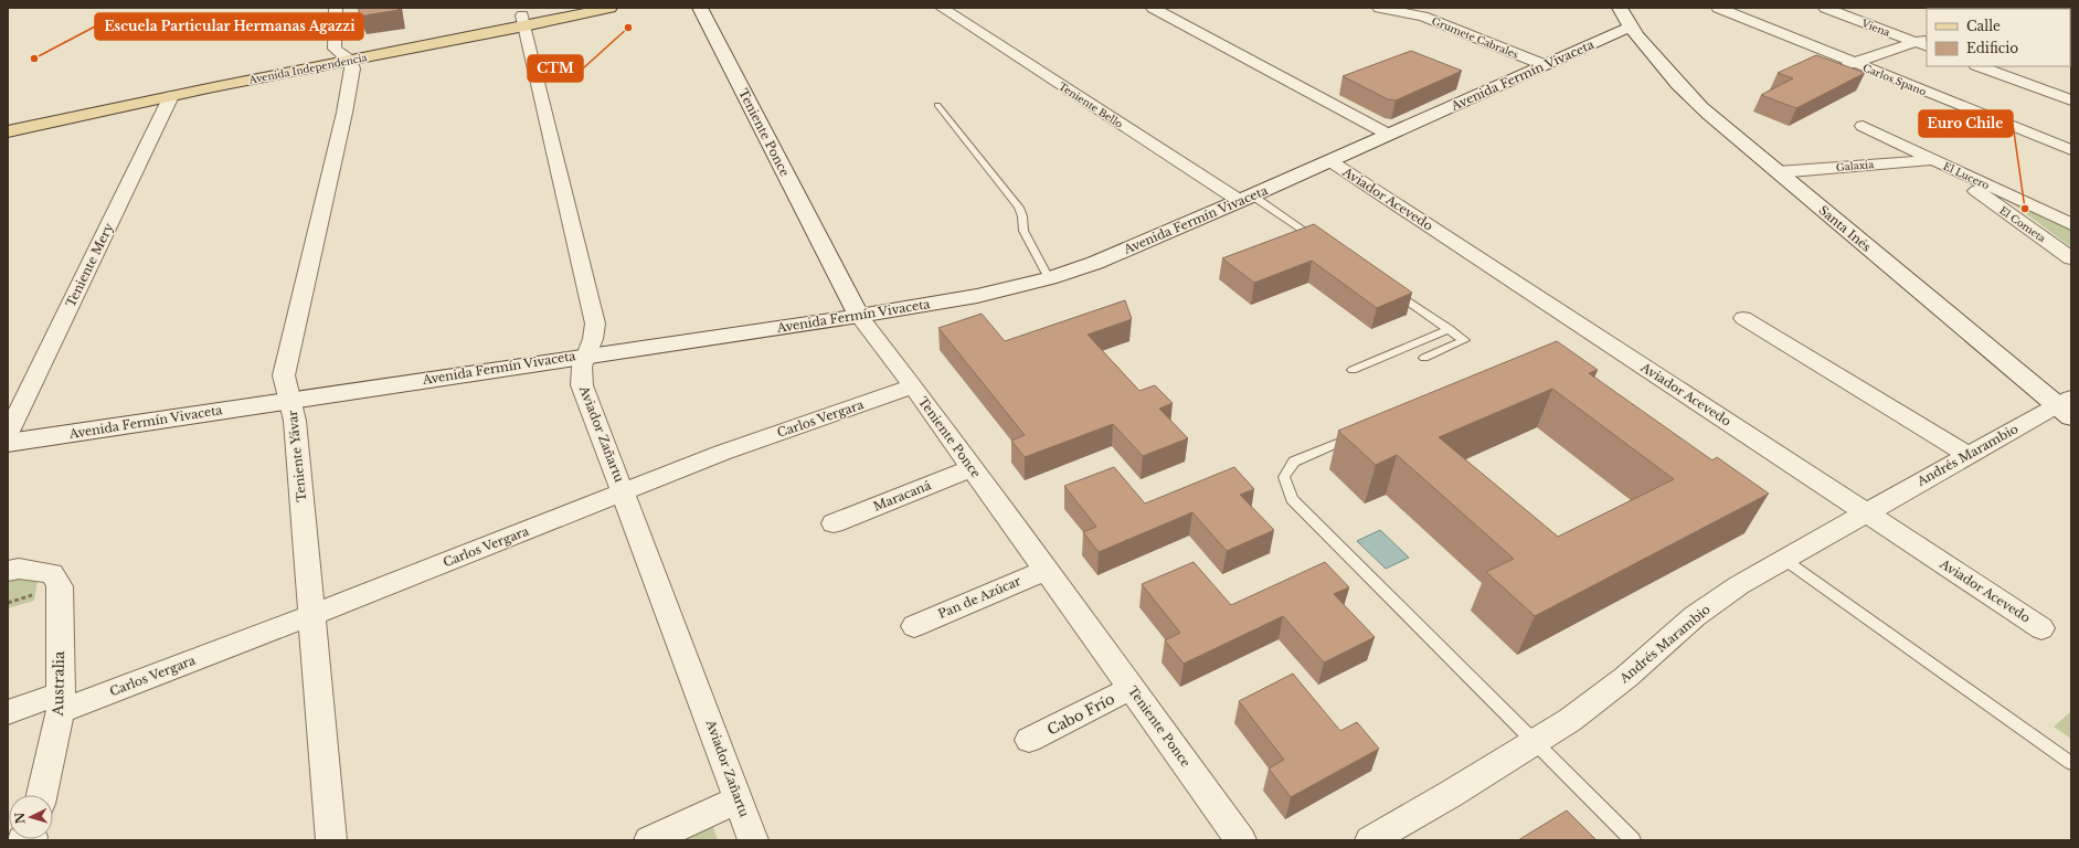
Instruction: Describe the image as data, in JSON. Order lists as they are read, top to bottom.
{
  "streets": {
    "main road": [
      "Avenida Independencia",
      "Avenida Fermín Vivaceta",
      "Teniente Ponce",
      "Santa Inés"
    ],
    "street": [
      "Viena",
      "Grumete Cabrales",
      "Carlos Spano",
      "Teniente Bello",
      "Galaxia",
      "El Lucero",
      "Aviador Acevedo",
      "El Cometa",
      "Teniente Mery",
      "Carlos Vergara",
      "Aviador Zañartu",
      "Andrés Marambio",
      "Teniente Yávar",
      "Maracaná",
      "Pan de Azúcar",
      "Australia",
      "Cabo Frío"
    ]
  },
  "crossings": [
    ["Grumete Cabrales", "Avenida Fermín Vivaceta"],
    ["Avenida Independencia", "Teniente Mery"],
    ["Avenida Independencia", "Aviador Zañartu"],
    ["Avenida Independencia", "Teniente Yávar"],
    ["Avenida Fermín Vivaceta", "Teniente Bello"],
    ["Avenida Fermín Vivaceta", "Teniente Ponce"],
    ["Avenida Fermín Vivaceta", "Aviador Acevedo"],
    ["Avenida Fermín Vivaceta", "Santa Inés"],
    ["Avenida Fermín Vivaceta", "Aviador Zañartu"],
    ["Avenida Fermín Vivaceta", "Teniente Yávar"],
    ["Teniente Ponce", "Carlos Vergara"],
    ["Teniente Ponce", "Maracaná"],
    ["Teniente Ponce", "Pan de Azúcar"],
    ["Teniente Ponce", "Cabo Frío"],
    ["Galaxia", "El Lucero"],
    ["Galaxia", "El Cometa"],
    ["Galaxia", "Santa Inés"],
    ["El Lucero", "El Cometa"],
    ["Aviador Acevedo", "Andrés Marambio"],
    ["Santa Inés", "Andrés Marambio"],
    ["Carlos Vergara", "Aviador Zañartu"],
    ["Carlos Vergara", "Teniente Yávar"],
    ["Carlos Vergara", "Australia"]
  ],
  "places": ["CTM", "Escuela Particular Hermanas Agazzi", "Euro Chile"],
  "legend": ["Calle", "Edificio"],
  "north": "left"
}
